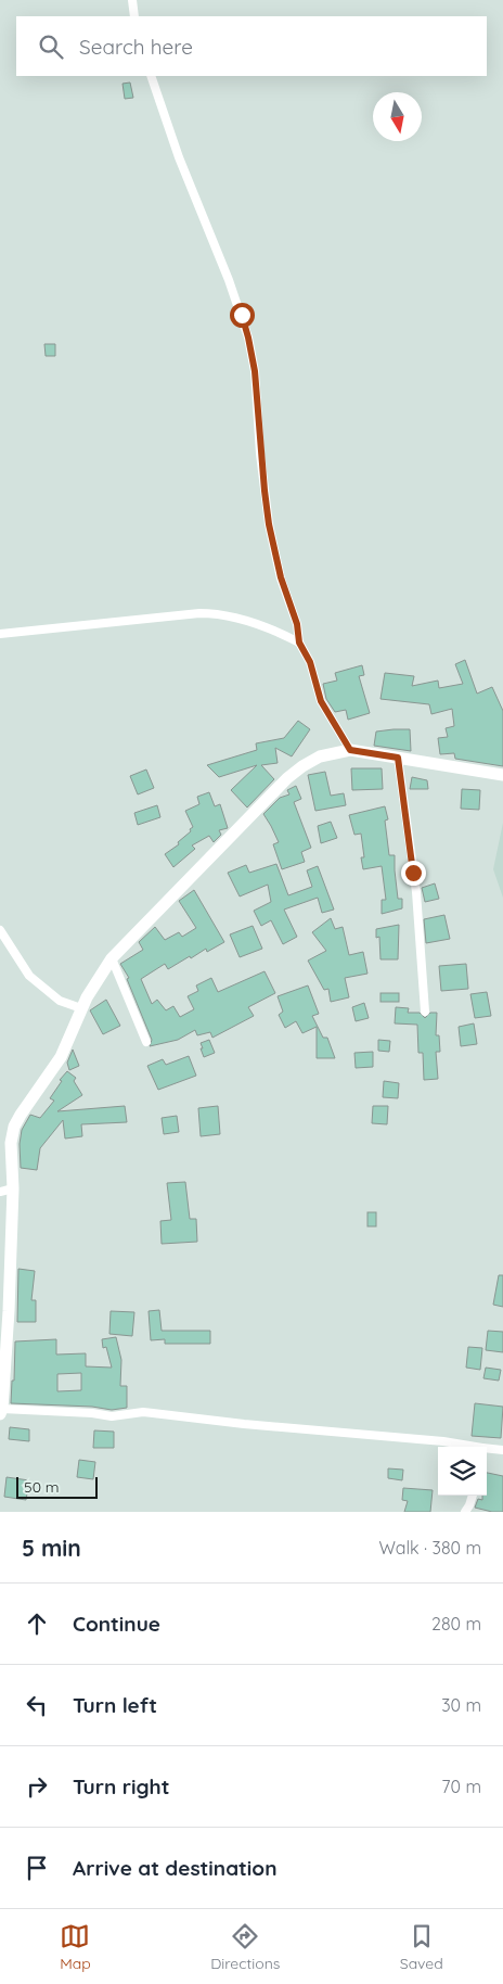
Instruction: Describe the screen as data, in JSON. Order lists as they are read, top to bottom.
{
  "scale_bar": "50 m",
  "north": "bottom",
  "page": {
    "search": "Search here",
    "scale": "50 m",
    "heading": ["5 min", "Walk · 380 m"],
    "list": [
      ["Continue", "280 m"],
      ["Turn left", "30 m"],
      ["Turn right", "70 m"],
      "Arrive at destination"
    ],
    "nav": ["Map", "Directions", "Saved"]
  }
}
